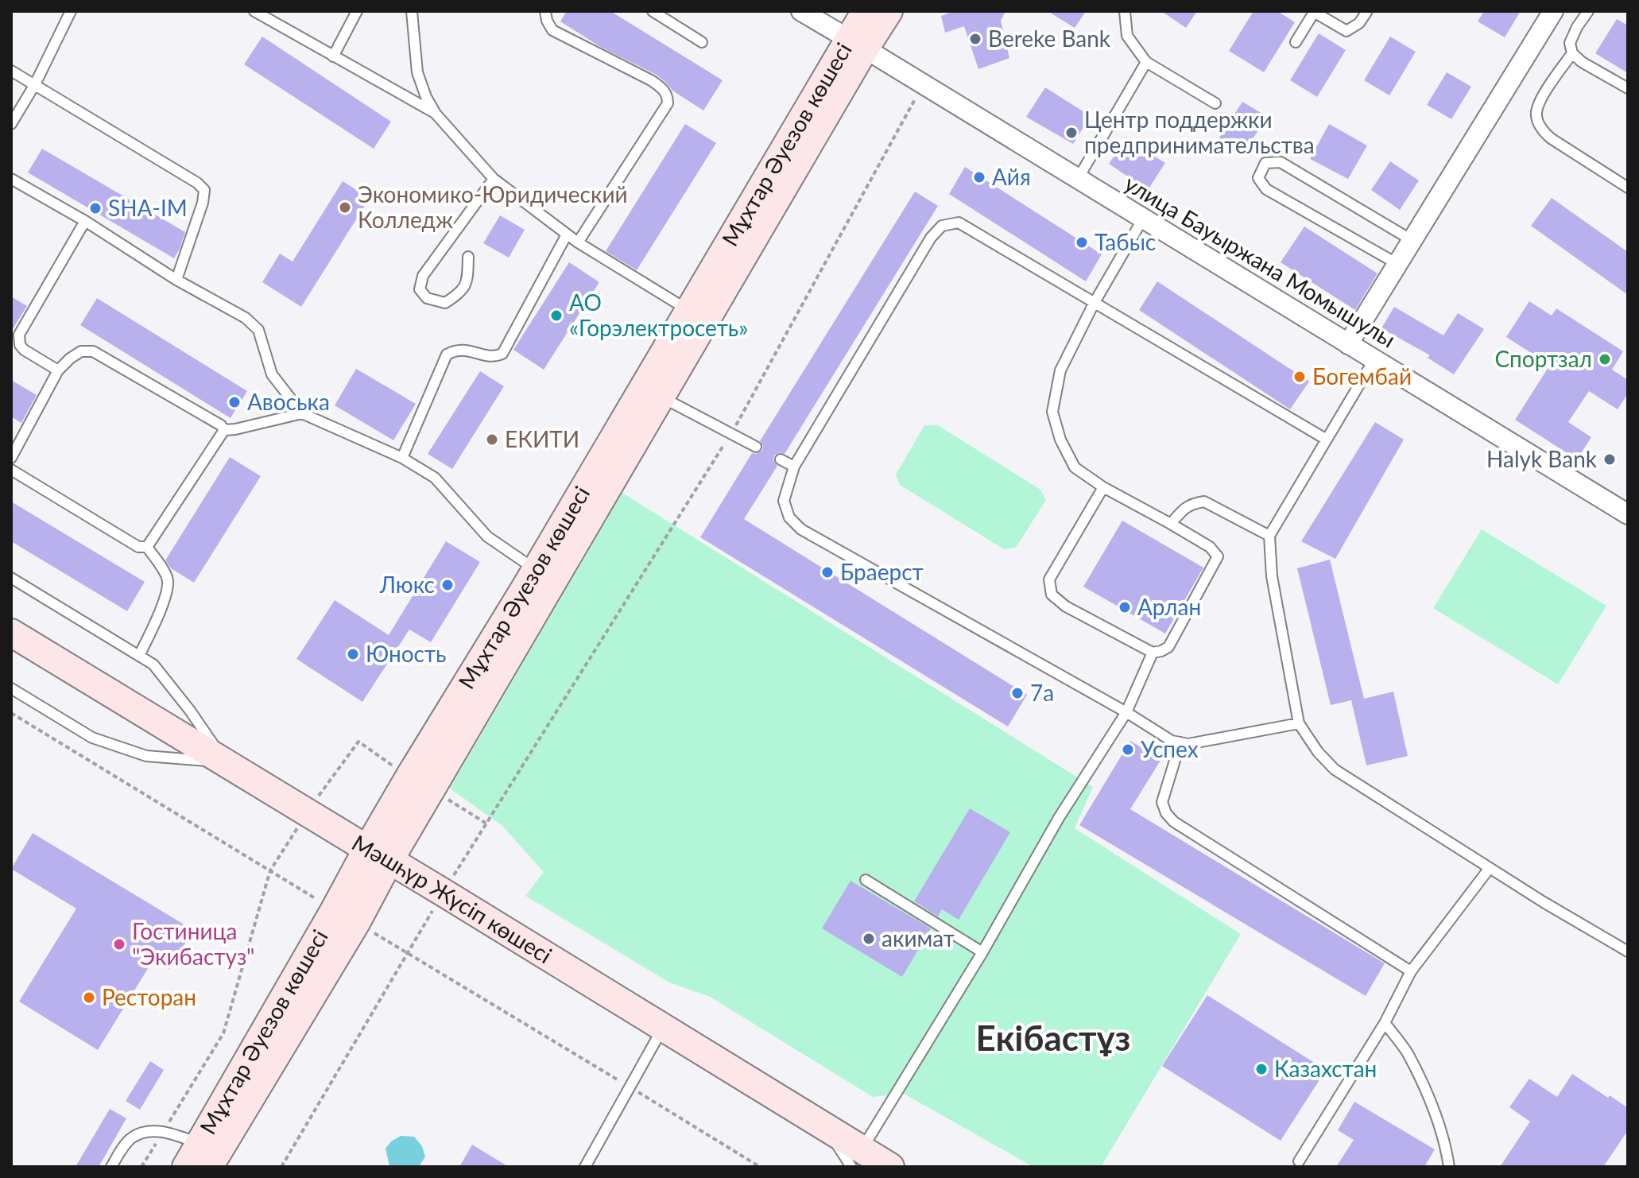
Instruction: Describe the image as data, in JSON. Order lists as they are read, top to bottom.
{
  "streets": {
    "street": ["Мұхтар Әуезов көшесі", "улица Бауыржана Момышулы", "Мәшһүр Жүсіп көшесі"]
  },
  "crossings": [
    ["Мұхтар Әуезов көшесі", "улица Бауыржана Момышулы"],
    ["Мұхтар Әуезов көшесі", "Мәшһүр Жүсіп көшесі"]
  ],
  "districts": ["Екібастұз"],
  "places": [
    "Bereke Bank",
    "Центр поддержки предпринимательства",
    "Айя",
    "Экономико-Юридический Колледж",
    "SHA-IM",
    "Табыс",
    "АО «Горэлектросеть»",
    "Спортзал",
    "Богембай",
    "Авоська",
    "ЕКИТИ",
    "Halyk Bank",
    "Браерст",
    "Люкс",
    "Арлан",
    "Юность",
    "7а",
    "Успех",
    "акимат",
    "Гостиница \"Экибастуз\"",
    "Ресторан",
    "Казахстан"
  ]
}
